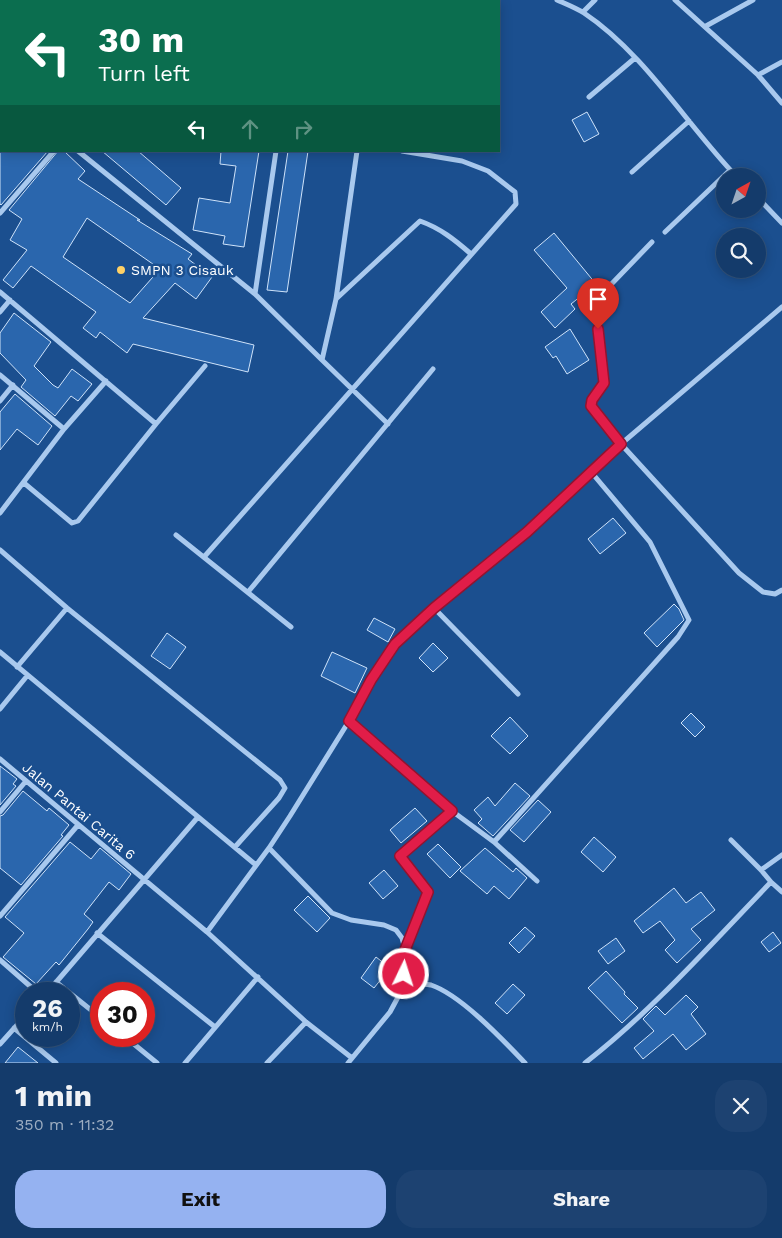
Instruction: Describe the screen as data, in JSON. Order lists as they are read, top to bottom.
{
  "streets": {
    "street": ["Jalan Pantai Carita 6"]
  },
  "places": ["SMPN 3 Cisauk"],
  "north": "top right",
  "page": {
    "turn": ["30 m", "Turn left"],
    "speed": "26 km/h",
    "limit": "30",
    "heading": ["1 min", "350 m · 11:32"],
    "buttons": ["Exit", "Share"]
  }
}
